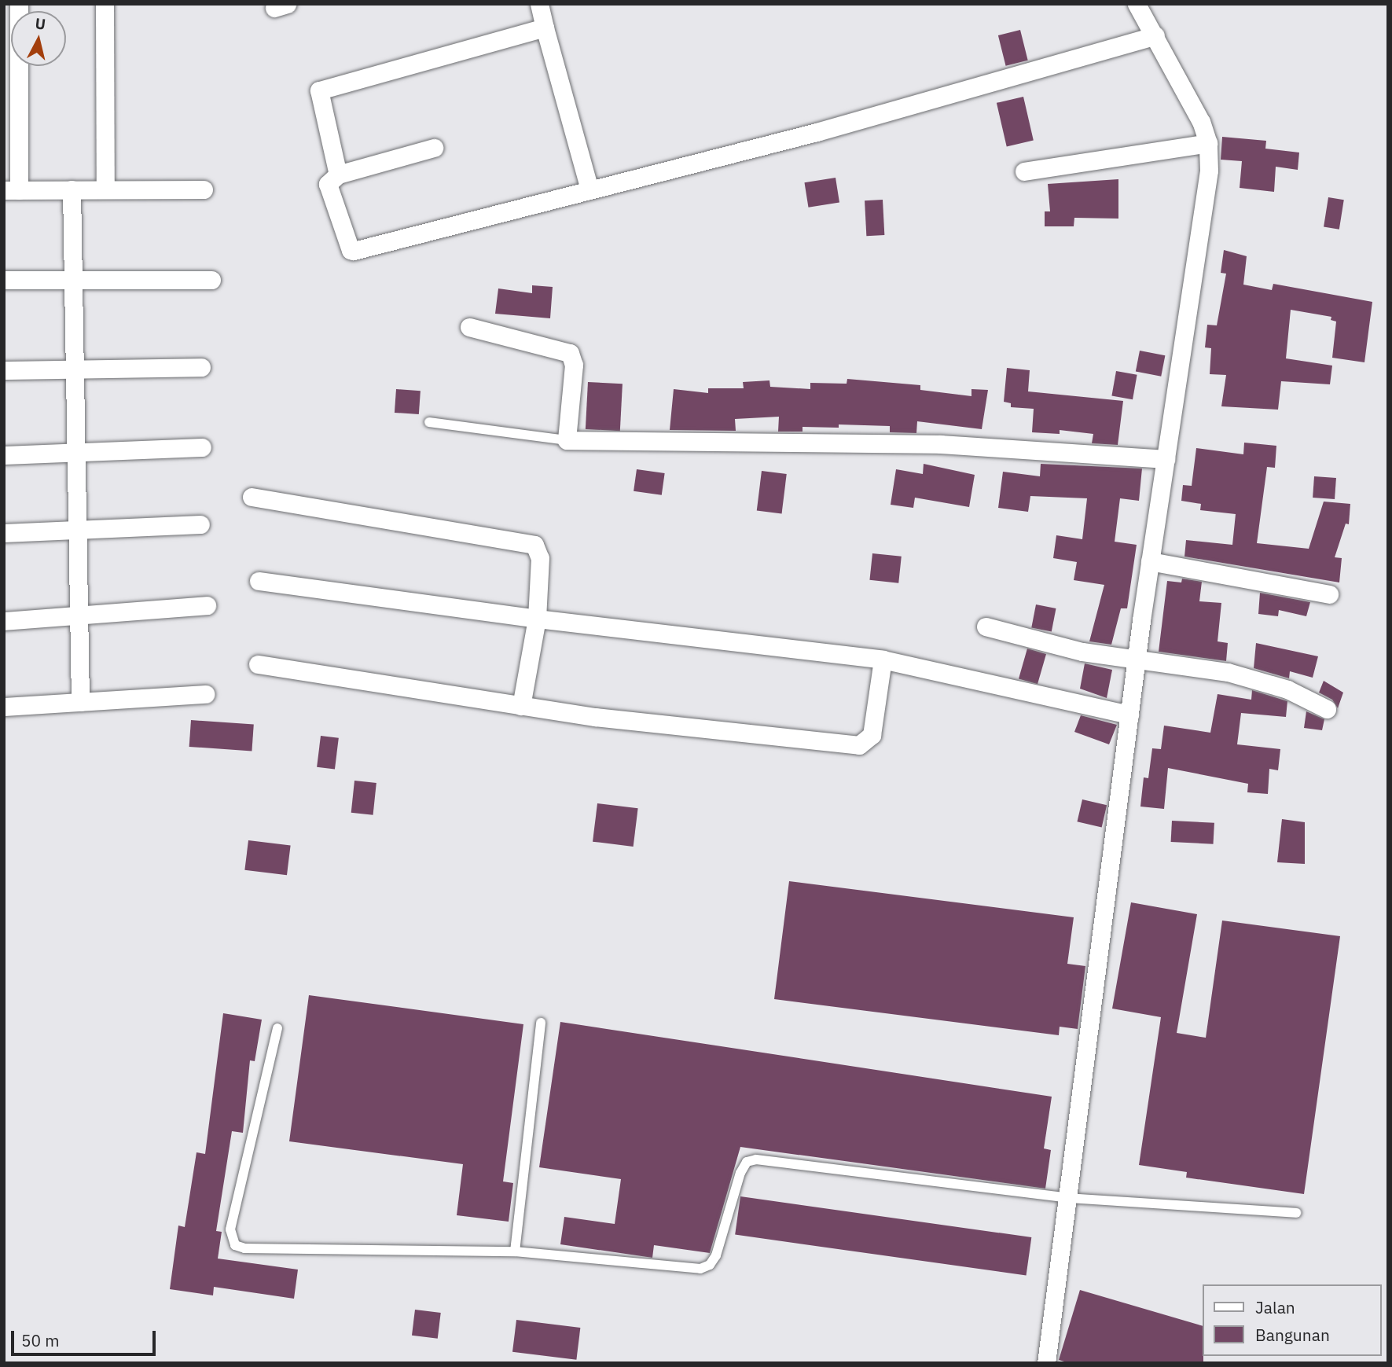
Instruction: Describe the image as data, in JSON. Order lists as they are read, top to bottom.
{
  "legend": ["Jalan", "Bangunan"],
  "scale_bar": "50 m",
  "north": "top"
}
